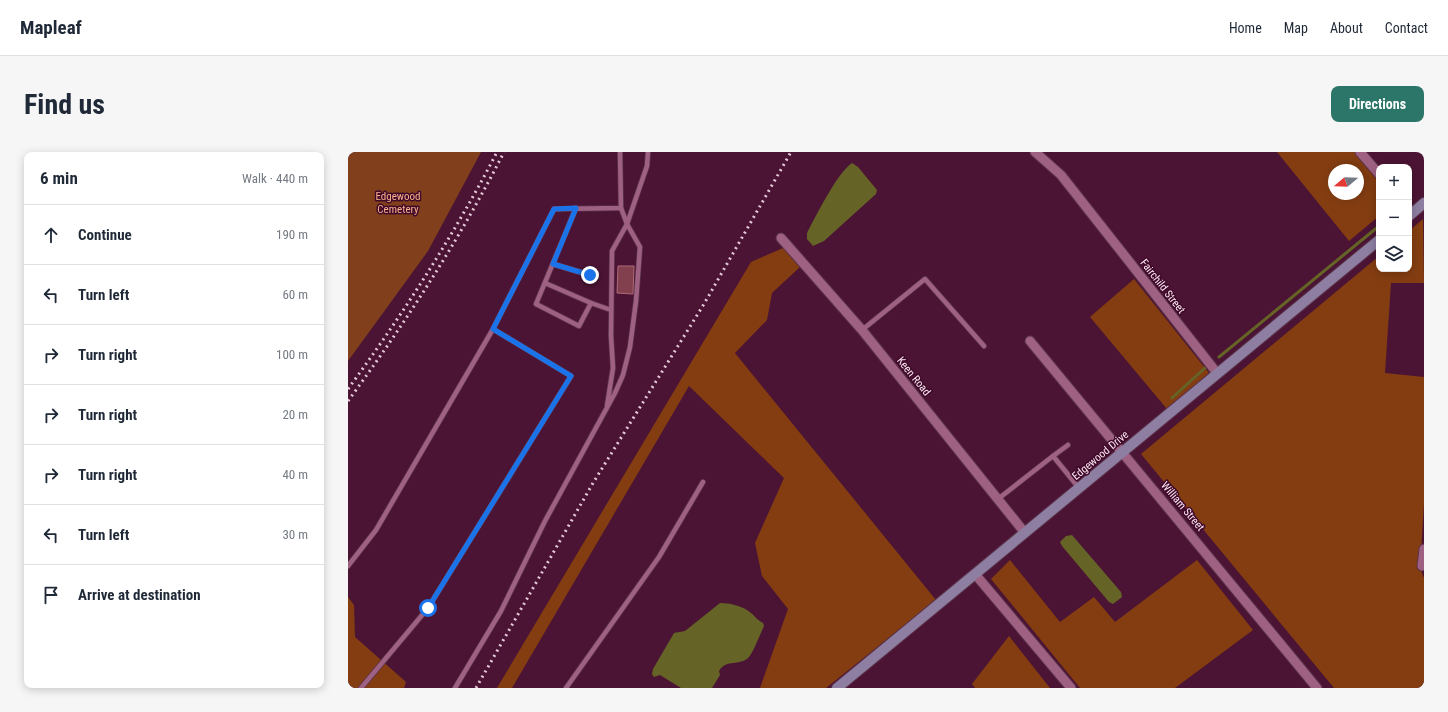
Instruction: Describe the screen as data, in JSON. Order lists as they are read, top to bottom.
{
  "streets": {
    "street": [
      "Fairchild Street",
      "Keen Road",
      "Edgewood Drive",
      "William Street"
    ]
  },
  "crossings": [
    ["Fairchild Street", "Edgewood Drive"],
    ["Keen Road", "Edgewood Drive"],
    ["Edgewood Drive", "William Street"]
  ],
  "parks": ["Edgewood Cemetery"],
  "north": "left",
  "page": {
    "header": "Mapleaf",
    "nav": [
      "Home",
      "Map",
      "About",
      "Contact"
    ],
    "buttons": "Directions",
    "title": "Find us",
    "heading": ["6 min", "Walk · 440 m"],
    "map_buttons": ["+", "−"],
    "list": [
      ["Continue", "190 m"],
      ["Turn left", "60 m"],
      ["Turn right", "100 m"],
      ["Turn right", "20 m"],
      ["Turn right", "40 m"],
      ["Turn left", "30 m"],
      "Arrive at destination"
    ]
  }
}
